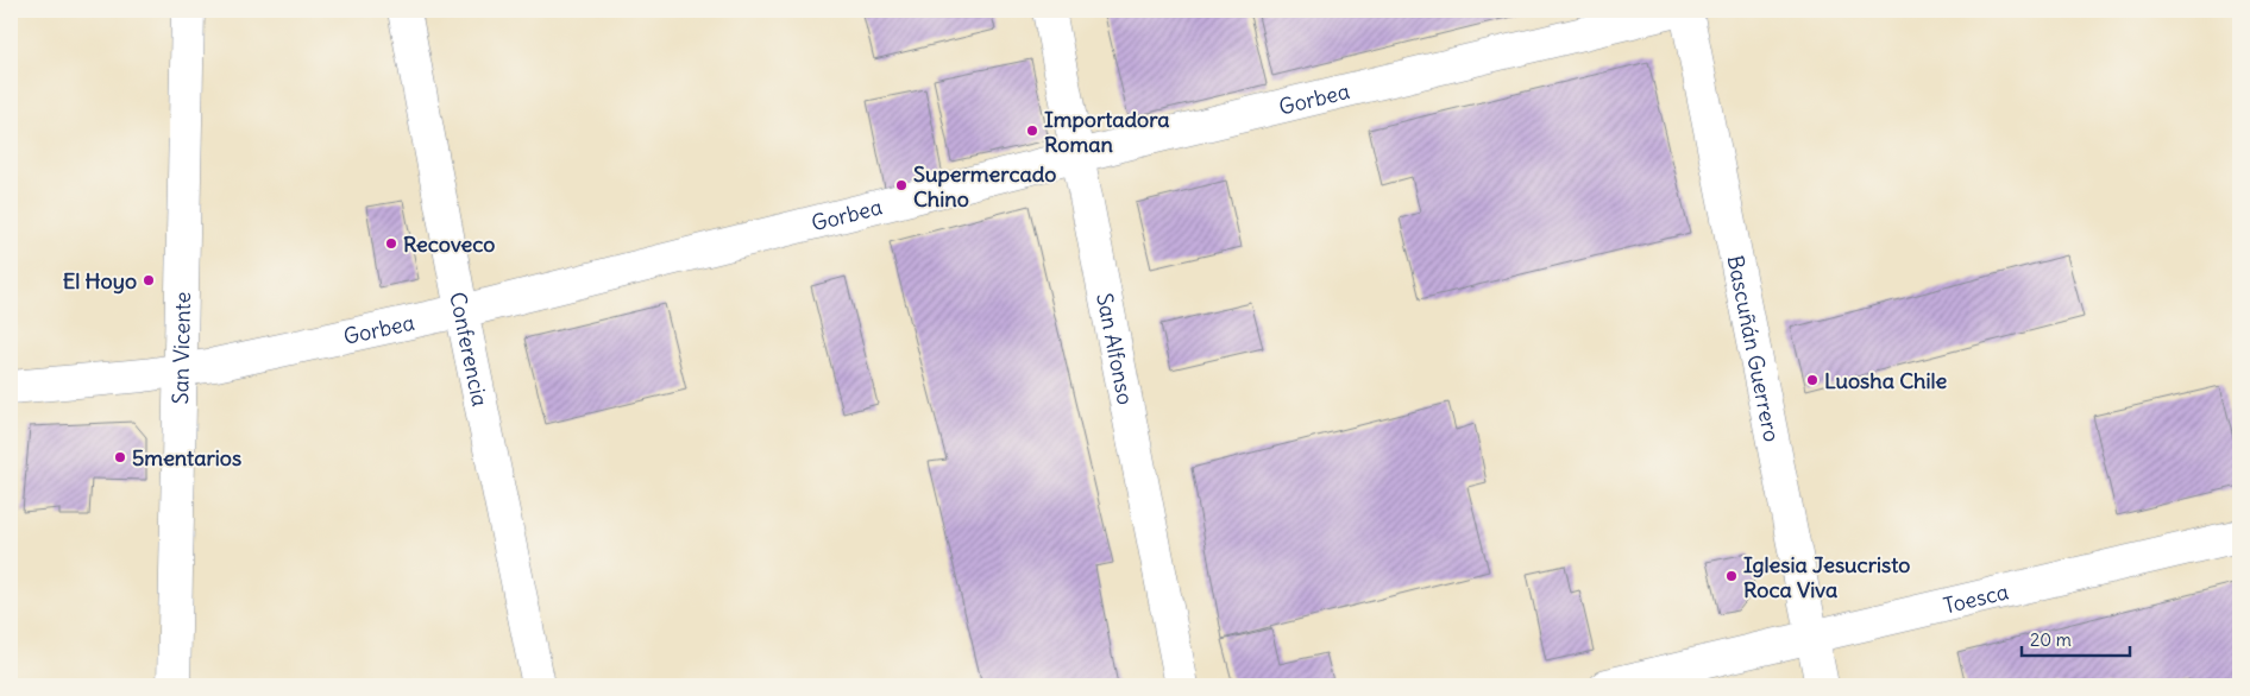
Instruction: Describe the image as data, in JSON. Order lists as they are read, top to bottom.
{
  "streets": {
    "street": [
      "Gorbea",
      "San Vicente",
      "Conferencia",
      "San Alfonso",
      "Bascuñán Guerrero",
      "Toesca"
    ]
  },
  "crossings": [
    ["Gorbea", "San Vicente"],
    ["Gorbea", "Conferencia"],
    ["Gorbea", "San Alfonso"],
    ["Bascuñán Guerrero", "Toesca"]
  ],
  "places": [
    "Importadora Roman",
    "Supermercado Chino",
    "Recoveco",
    "El Hoyo",
    "Luosha Chile",
    "5mentarios",
    "Iglesia Jesucristo Roca Viva"
  ],
  "scale_bar": "20 m"
}
